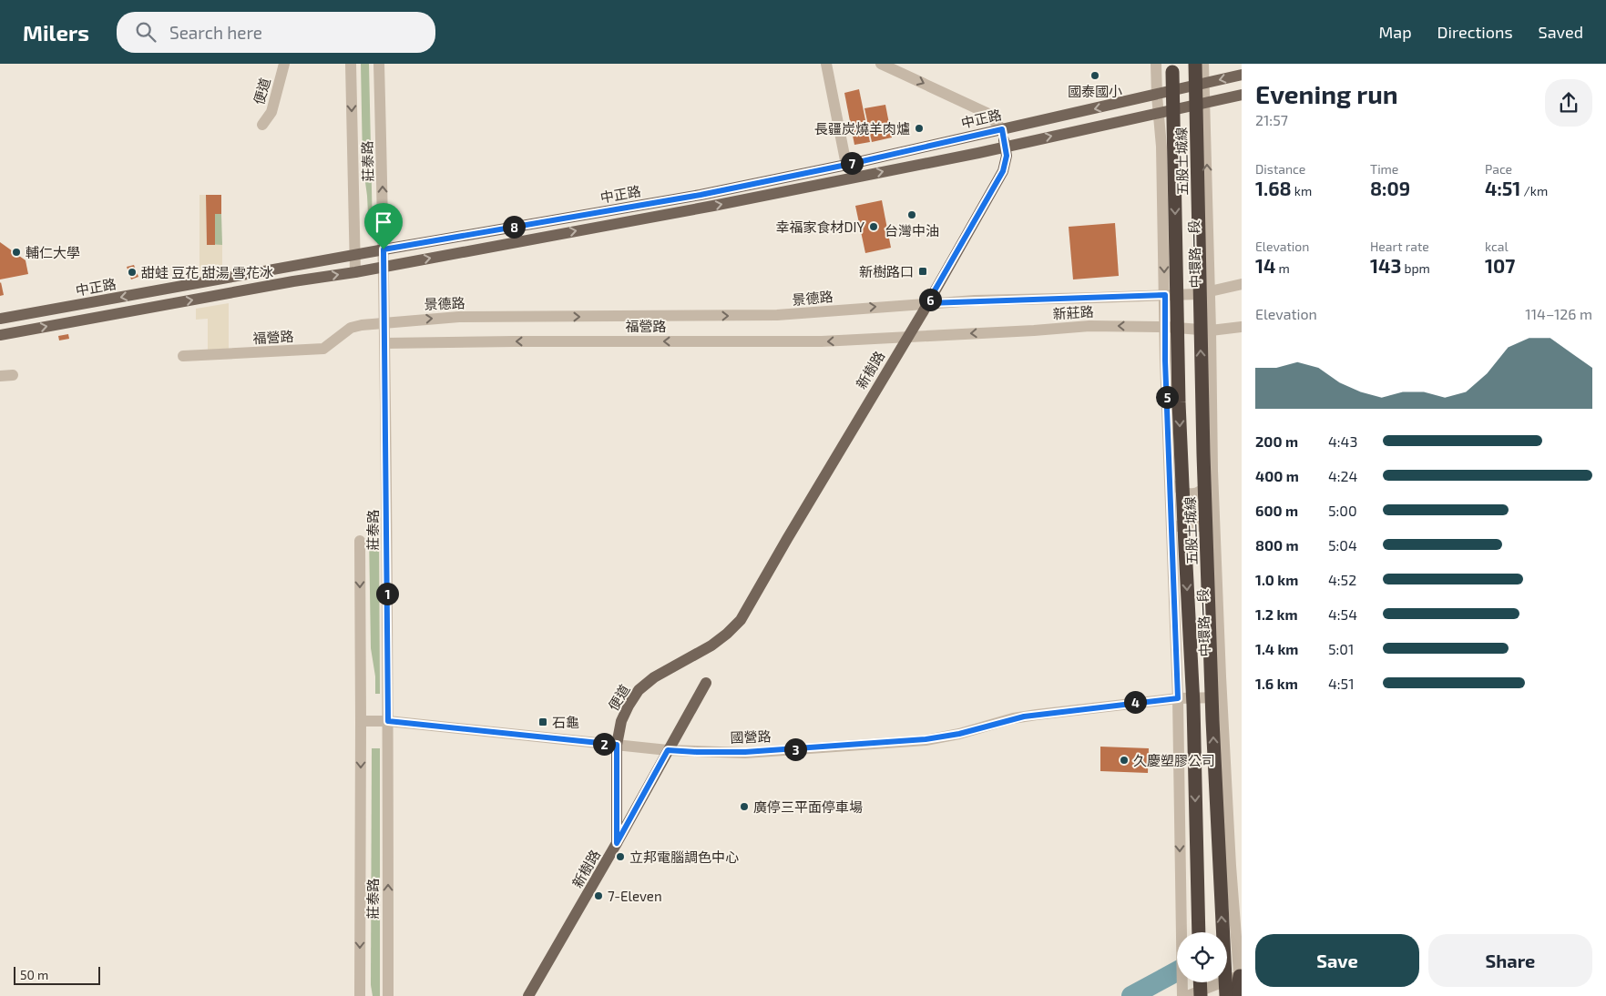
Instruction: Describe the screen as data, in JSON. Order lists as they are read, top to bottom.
{
  "streets": {
    "highway": ["五股土城線"],
    "main road": ["便道", "中正路", "新樹路"],
    "street": [
      "莊泰路",
      "中環路一段",
      "景德路",
      "新莊路",
      "福營路",
      "國營路"
    ]
  },
  "crossings": [
    ["便道", "新樹路"],
    ["便道", "國營路"],
    ["中正路", "莊泰路"],
    ["中正路", "中環路一段"],
    ["中正路", "新樹路"],
    ["莊泰路", "景德路"],
    ["莊泰路", "福營路"],
    ["莊泰路", "國營路"],
    ["中環路一段", "景德路"],
    ["中環路一段", "新莊路"],
    ["中環路一段", "國營路"],
    ["景德路", "福營路"],
    ["景德路", "新樹路"],
    ["新莊路", "福營路"],
    ["新莊路", "新樹路"],
    ["福營路", "新樹路"],
    ["新樹路", "國營路"]
  ],
  "one_way": ["景德路", "新莊路", "福營路"],
  "places": {
    "other": [
      "國泰國小",
      "長疆炭燒羊肉爐",
      "台灣中油",
      "幸福家食材DIY",
      "輔仁大學",
      "甜蛙 豆花 甜湯 雪花冰",
      "久慶塑膠公司",
      "廣停三平面停車場",
      "立邦電腦調色中心",
      "7-Eleven"
    ],
    "transit": ["新樹路口", "石龜"]
  },
  "scale_bar": "50 m",
  "page": {
    "header": "Milers",
    "search": "Search here",
    "nav": ["Map", "Directions", "Saved"],
    "heading": ["Evening run", "21:57"],
    "stats": [
      ["Distance", "1.68 km"],
      ["Time", "8:09"],
      ["Pace", "4:51 /km"],
      ["Elevation", "14 m"],
      ["Heart rate", "143 bpm"],
      ["kcal", "107"]
    ],
    "pins": [
      "7",
      "8",
      "6",
      "5",
      "1",
      "4",
      "2",
      "3"
    ],
    "chart": ["Elevation", "114–126 m"],
    "list": [
      {
        "name": "200 m",
        "note": "4:43"
      },
      {
        "name": "400 m",
        "note": "4:24"
      },
      {
        "name": "600 m",
        "note": "5:00"
      },
      {
        "name": "800 m",
        "note": "5:04"
      },
      {
        "name": "1.0 km",
        "note": "4:52"
      },
      {
        "name": "1.2 km",
        "note": "4:54"
      },
      {
        "name": "1.4 km",
        "note": "5:01"
      },
      {
        "name": "1.6 km",
        "note": "4:51"
      }
    ],
    "buttons": ["Save", "Share"],
    "scale": "50 m"
  }
}
